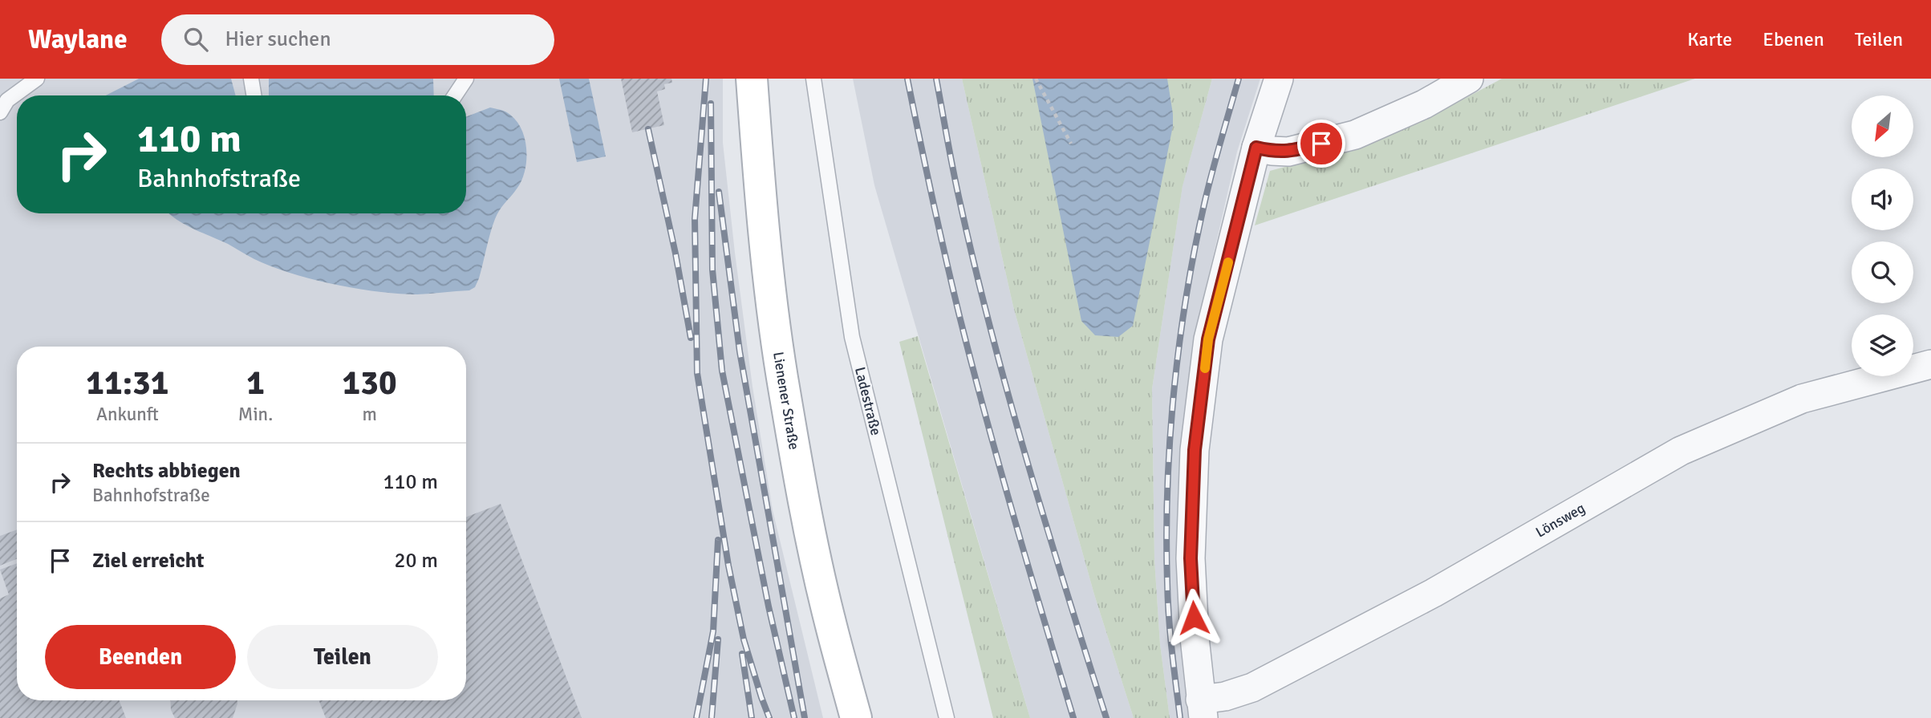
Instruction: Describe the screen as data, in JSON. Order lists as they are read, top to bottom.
{
  "streets": {
    "street": ["Lienener Straße", "Lönsweg"],
    "lane": ["Ladestraße"]
  },
  "north": "bottom left",
  "page": {
    "header": "Waylane",
    "search": "Hier suchen",
    "nav": ["Karte", "Ebenen", "Teilen"],
    "turn": ["110 m", "Bahnhofstraße"],
    "eta": [
      "11:31",
      "Ankunft",
      "1",
      "Min.",
      "130",
      "m"
    ],
    "list": [
      {
        "name": "Rechts abbiegen",
        "note": "Bahnhofstraße",
        "value": "110 m"
      },
      {
        "name": "Ziel erreicht",
        "value": "20 m"
      }
    ],
    "buttons": ["Beenden", "Teilen"]
  }
}
